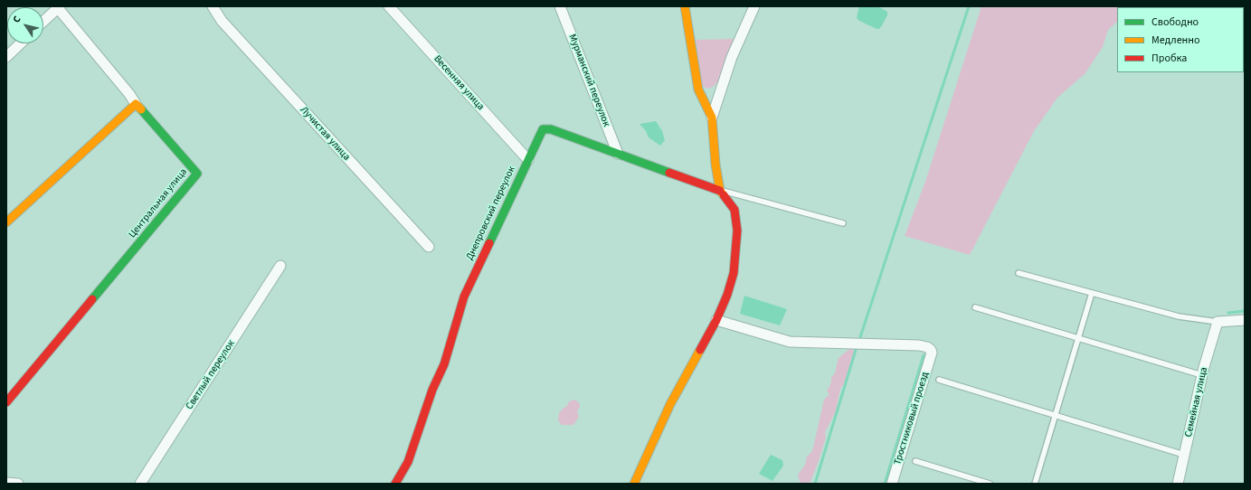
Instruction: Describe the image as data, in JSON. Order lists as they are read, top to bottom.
{
  "streets": {
    "street": [
      "Мурманский переулок",
      "Весенняя улица",
      "Лучистая улица",
      "Центральная улица",
      "Днепровский переулок",
      "Светлый переулок",
      "Семейная улица",
      "Тростниковый проезд"
    ]
  },
  "crossings": [
    ["Мурманский переулок", "Днепровский переулок"],
    ["Весенняя улица", "Днепровский переулок"]
  ],
  "legend": ["Свободно", "Медленно", "Пробка"],
  "north": "top left"
}
